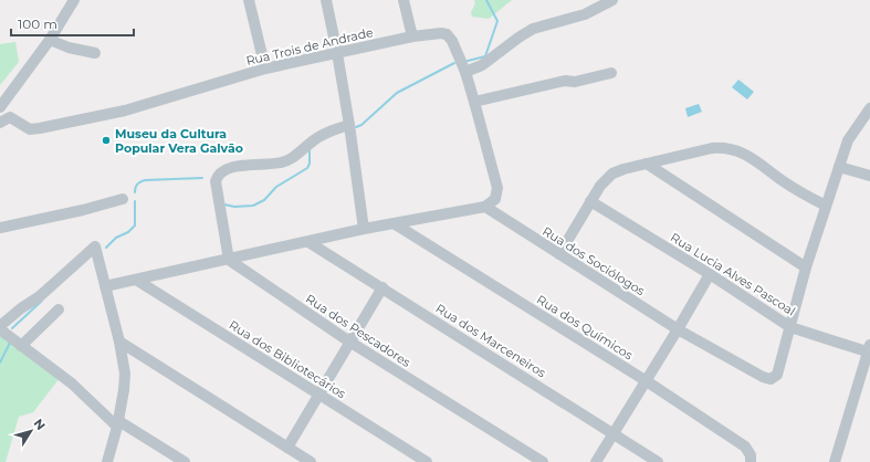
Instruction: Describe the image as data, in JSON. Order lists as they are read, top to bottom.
{
  "streets": {
    "street": [
      "Rua Trois de Andrade",
      "Rua dos Sociólogos",
      "Rua Lucia Alves Pascoal",
      "Rua dos Químicos",
      "Rua dos Pescadores",
      "Rua dos Marceneiros",
      "Rua dos Bibliotecários"
    ]
  },
  "crossings": [
    ["Rua Trois de Andrade", "Rua dos Sociólogos"],
    ["Rua dos Sociólogos", "Rua Lucia Alves Pascoal"]
  ],
  "places": ["Museu da Cultura Popular Vera Galvão"],
  "scale_bar": "100 m",
  "north": "top right"
}
